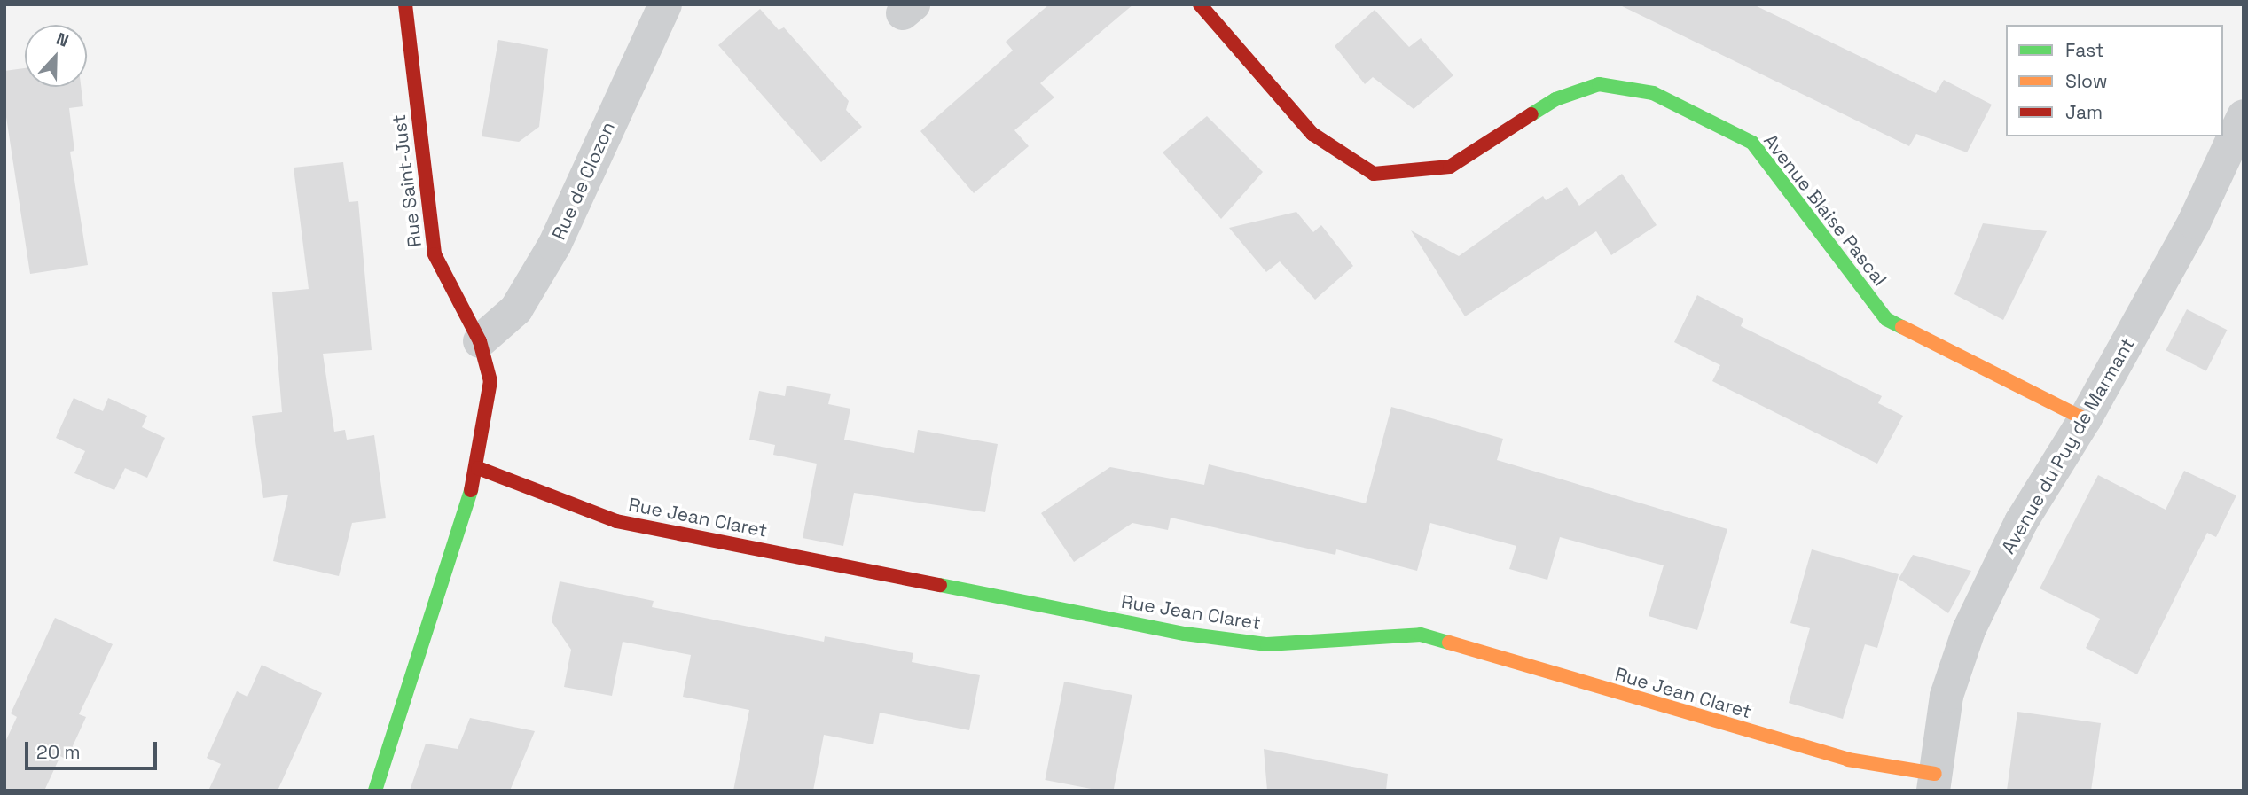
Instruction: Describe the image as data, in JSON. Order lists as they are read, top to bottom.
{
  "streets": {
    "street": [
      "Rue Saint-Just",
      "Rue de Clozon",
      "Avenue Blaise Pascal",
      "Avenue du Puy de Marmant",
      "Rue Jean Claret"
    ]
  },
  "crossings": [
    ["Rue Saint-Just", "Rue de Clozon"],
    ["Rue Saint-Just", "Rue Jean Claret"],
    ["Avenue Blaise Pascal", "Avenue du Puy de Marmant"],
    ["Avenue du Puy de Marmant", "Rue Jean Claret"]
  ],
  "legend": ["Fast", "Slow", "Jam"],
  "scale_bar": "20 m",
  "north": "top"
}
